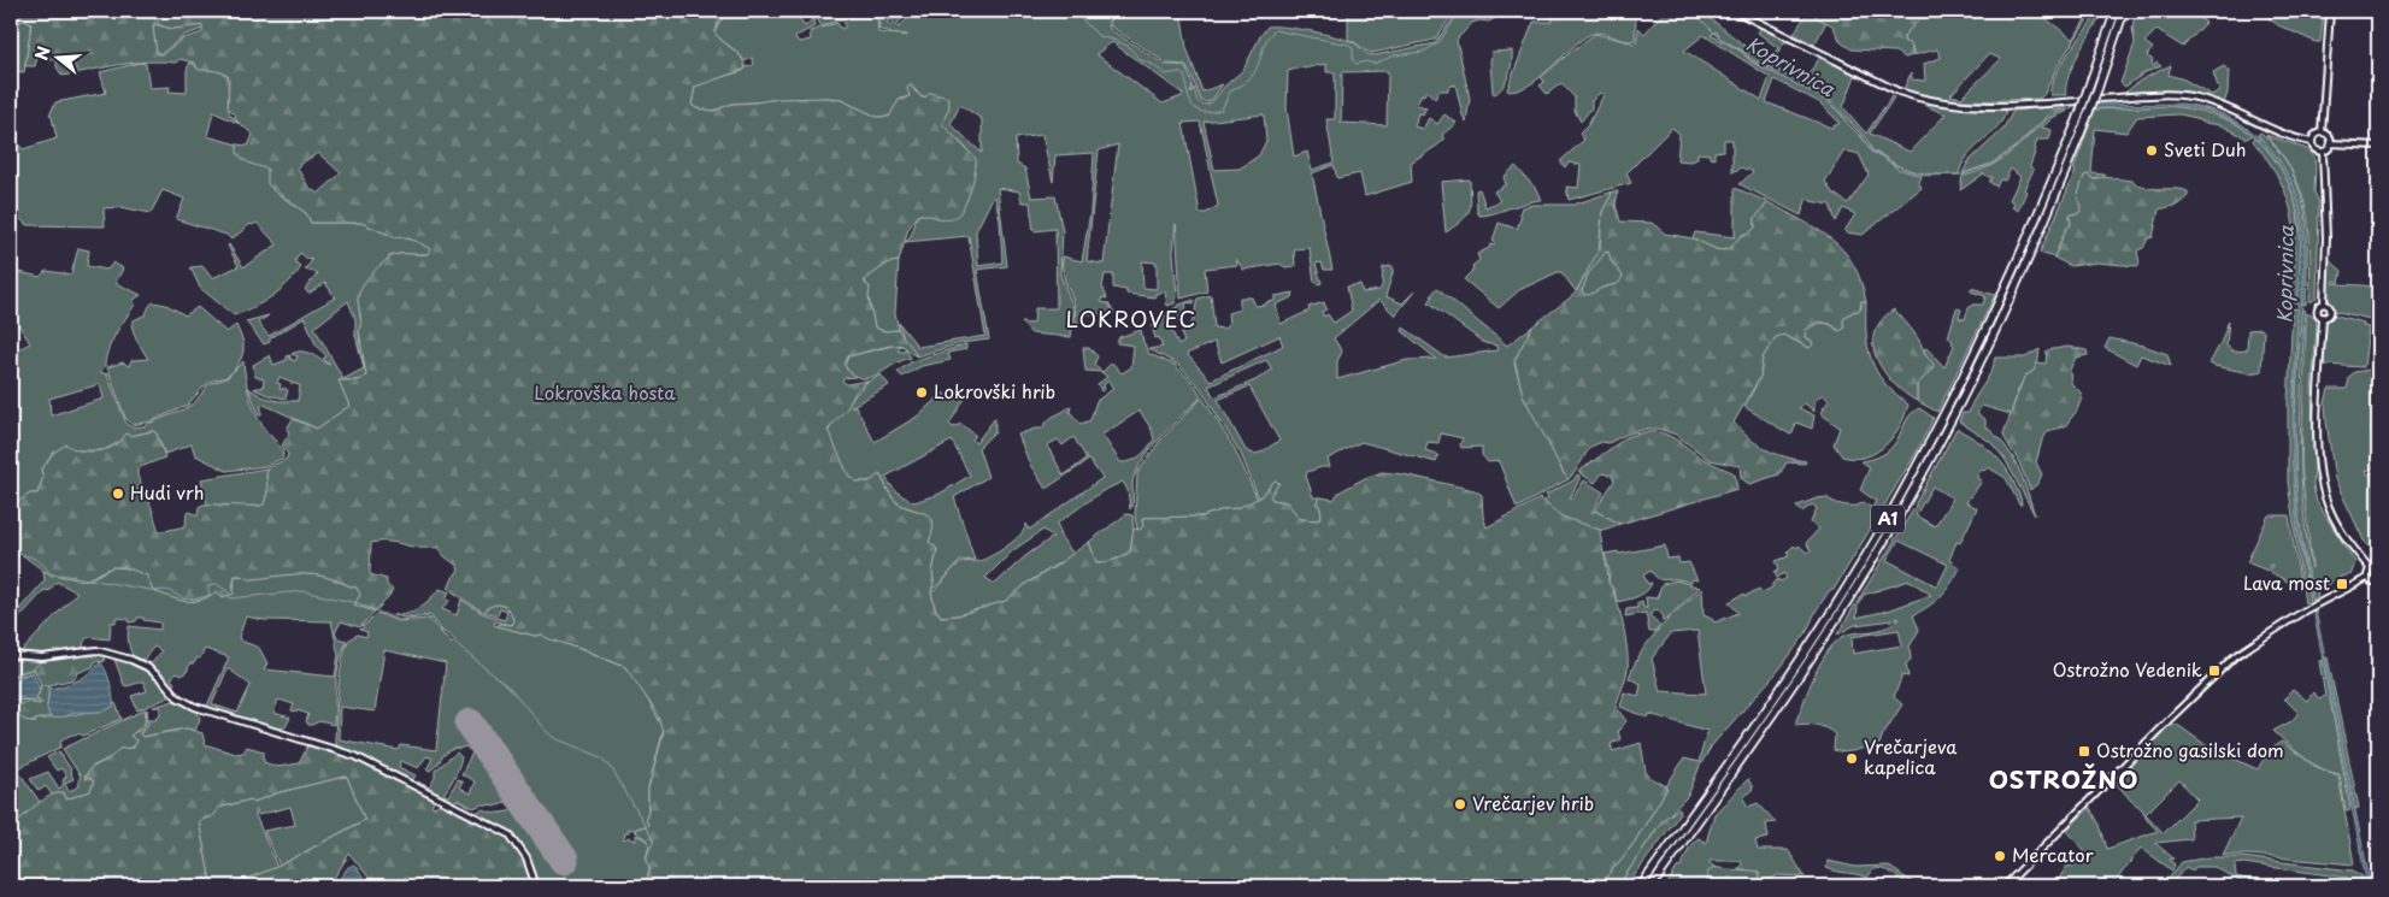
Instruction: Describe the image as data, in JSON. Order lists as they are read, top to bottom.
{
  "streets": {
    "highway": ["A1"]
  },
  "districts": ["LOKROVEC", "OSTROŽNO"],
  "water": ["Koprivnica"],
  "parks": ["Lokrovška hosta"],
  "places": {
    "other": [
      "Sveti Duh",
      "Lokrovški hrib",
      "Hudi vrh",
      "Vrečarjeva kapelica",
      "Vrečarjev hrib",
      "Mercator"
    ],
    "transit": ["Lava most", "Ostrožno Vedenik", "Ostrožno gasilski dom"]
  },
  "north": "left"
}
